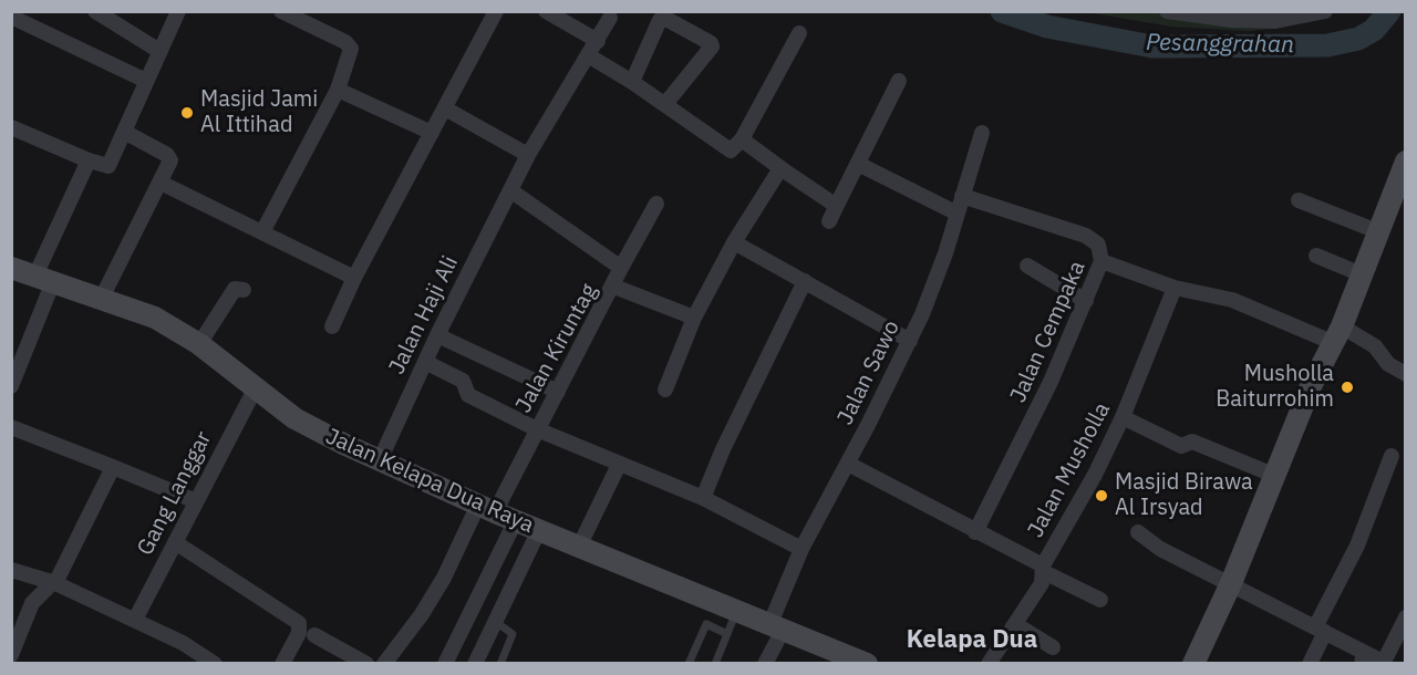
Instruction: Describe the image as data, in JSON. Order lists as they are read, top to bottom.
{
  "streets": {
    "street": [
      "Jalan Haji Ali",
      "Jalan Cempaka",
      "Jalan Kiruntag",
      "Jalan Sawo",
      "Jalan Musholla",
      "Jalan Kelapa Dua Raya",
      "Gang Langgar"
    ]
  },
  "crossings": [
    ["Jalan Haji Ali", "Jalan Kelapa Dua Raya"],
    ["Jalan Cempaka", "Jalan Musholla"],
    ["Jalan Kiruntag", "Jalan Kelapa Dua Raya"],
    ["Jalan Sawo", "Jalan Kelapa Dua Raya"],
    ["Jalan Kelapa Dua Raya", "Gang Langgar"]
  ],
  "districts": ["Kelapa Dua"],
  "water": ["Pesanggrahan"],
  "places": ["Masjid Jami Al Ittihad", "Musholla Baiturrohim", "Masjid Birawa Al Irsyad"]
}
